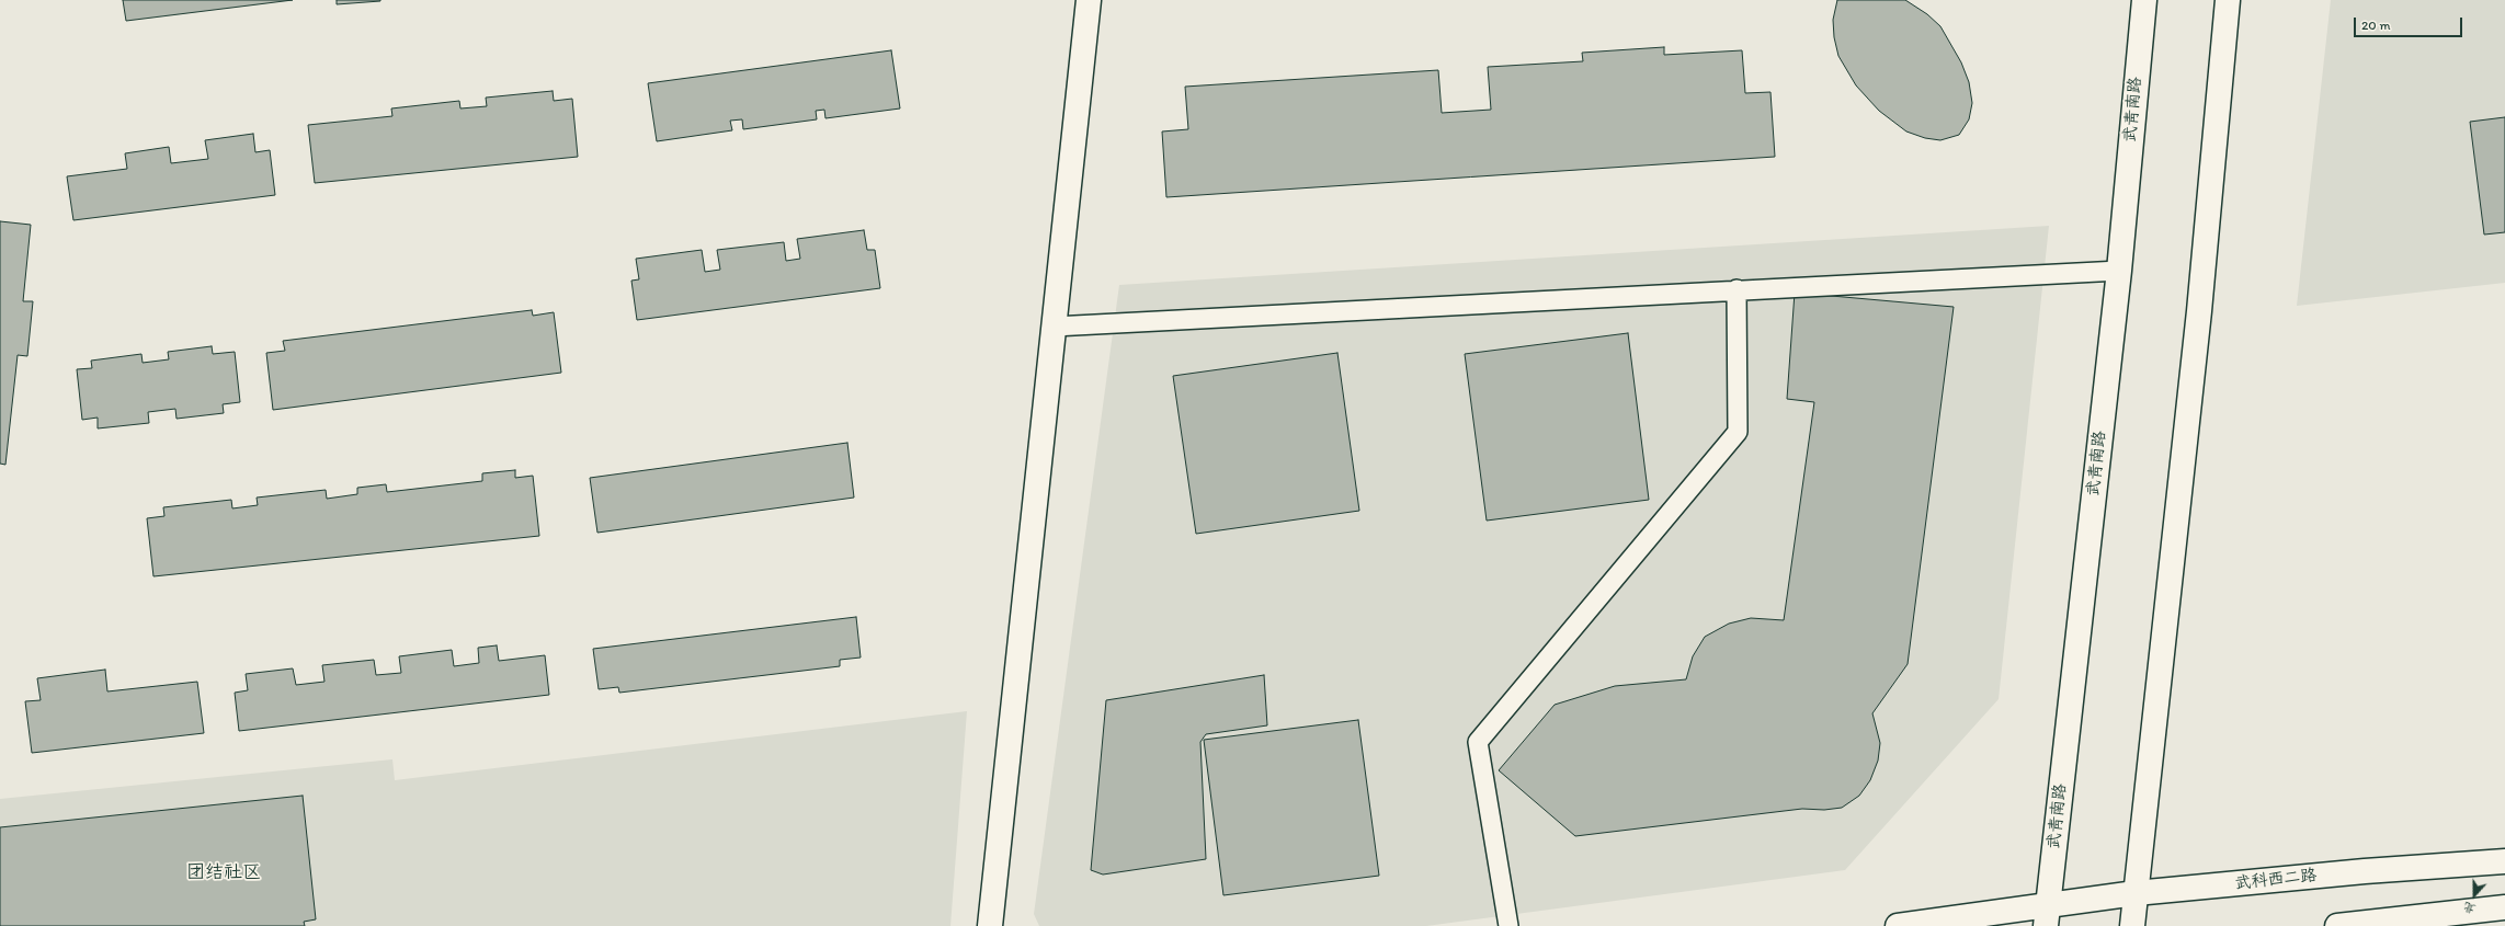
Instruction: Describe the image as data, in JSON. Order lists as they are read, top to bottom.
{
  "streets": {
    "main road": ["武青南路", "武科西二路"]
  },
  "crossings": [
    ["武青南路", "武科西二路"]
  ],
  "districts": ["团结社区"],
  "scale_bar": "20 m",
  "north": "bottom"
}
